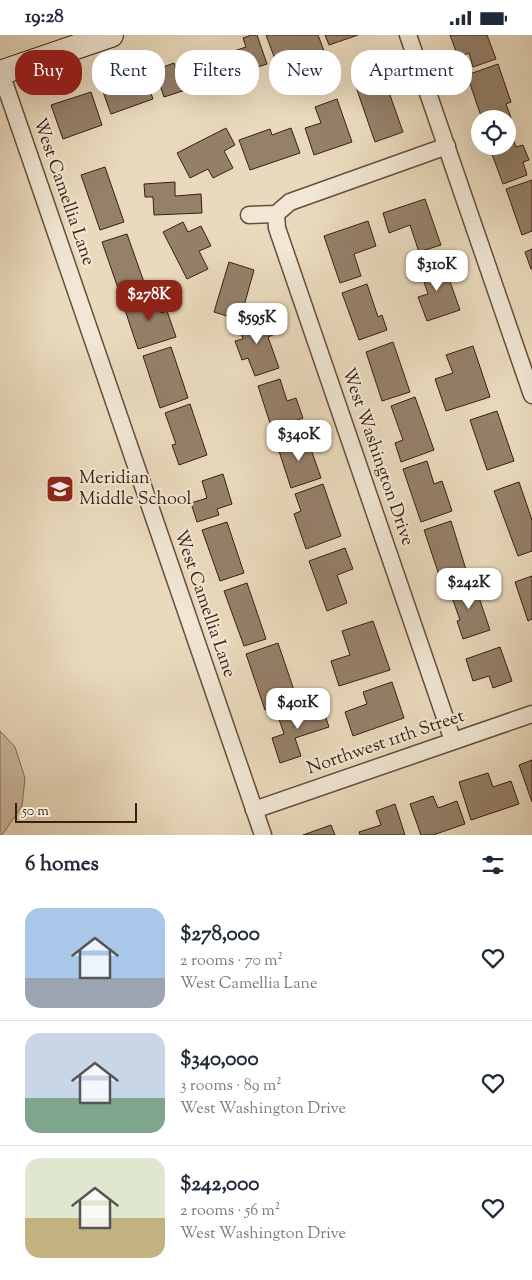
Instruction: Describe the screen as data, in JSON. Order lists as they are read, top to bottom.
{
  "streets": {
    "street": ["West Camellia Lane", "West Washington Drive", "Northwest 11th Street"]
  },
  "crossings": [
    ["West Camellia Lane", "Northwest 11th Street"],
    ["West Washington Drive", "Northwest 11th Street"]
  ],
  "places": {
    "school or university": ["Meridian Middle School"]
  },
  "scale_bar": "50 m",
  "page": {
    "status": "19:28",
    "chip": [
      "Buy",
      "Rent",
      "Filters",
      "New",
      "Apartment"
    ],
    "price": [
      "$310K",
      "$278K",
      "$595K",
      "$340K",
      "$242K",
      "$401K"
    ],
    "scale": "50 m",
    "heading": "6 homes",
    "list": [
      {
        "name": "$278,000",
        "note": "2 rooms · 70 m² · West Camellia Lane"
      },
      {
        "name": "$340,000",
        "note": "3 rooms · 89 m² · West Washington Drive"
      },
      {
        "name": "$242,000",
        "note": "2 rooms · 56 m² · West Washington Drive"
      }
    ]
  }
}
